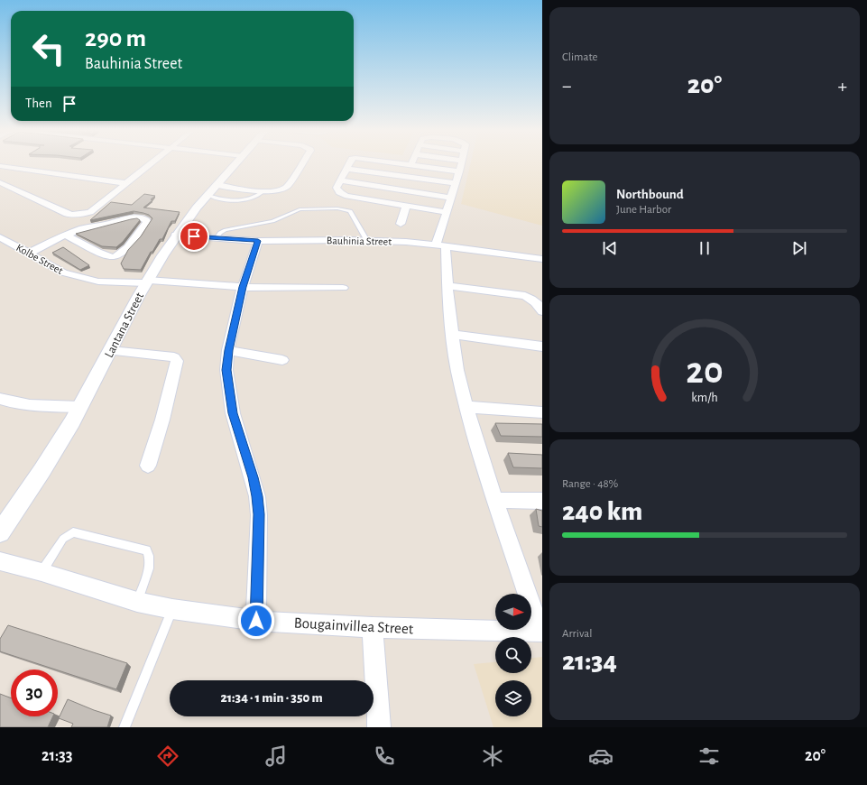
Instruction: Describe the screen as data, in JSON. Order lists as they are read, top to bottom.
{
  "streets": {
    "street": [
      "Bauhinia Street",
      "Kolbe Street",
      "Lantana Street",
      "Bougainvillea Street"
    ]
  },
  "crossings": [
    ["Bauhinia Street", "Lantana Street"],
    ["Kolbe Street", "Lantana Street"]
  ],
  "north": "right",
  "page": {
    "tile": [
      "Climate",
      ["Range · 48%", "240 km"],
      ["Arrival", "21:34"]
    ],
    "turn": ["290 m", "Bauhinia Street"],
    "heat": ["−", "20°", "+"],
    "then": "Then",
    "song": ["Northbound", "June Harbor"],
    "limit": "30",
    "trip": "21:34 · 1 min · 350 m",
    "tabs": ["21:33", "20°"],
    "gauge": ["20", "km/h"]
  }
}
